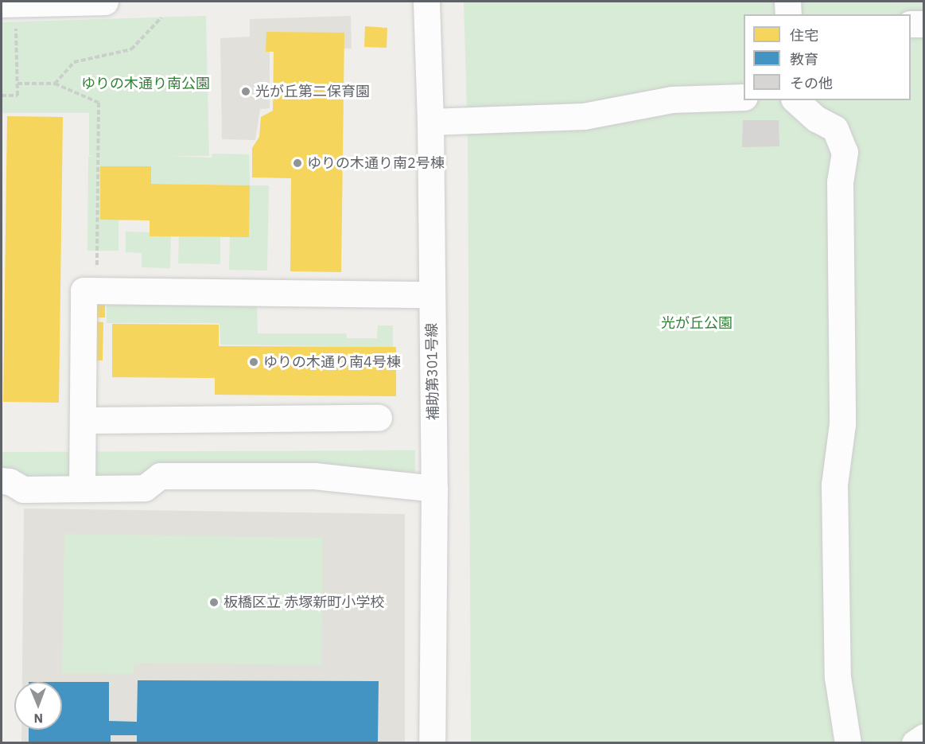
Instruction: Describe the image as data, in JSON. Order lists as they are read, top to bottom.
{
  "streets": {
    "street": ["補助第301号線"]
  },
  "parks": ["ゆりの木通り南公園", "光が丘公園"],
  "places": [
    "光が丘第二保育園",
    "ゆりの木通り南2号棟",
    "ゆりの木通り南4号棟",
    "板橋区立 赤塚新町小学校"
  ],
  "legend": ["住宅", "教育", "その他"],
  "north": "bottom"
}
